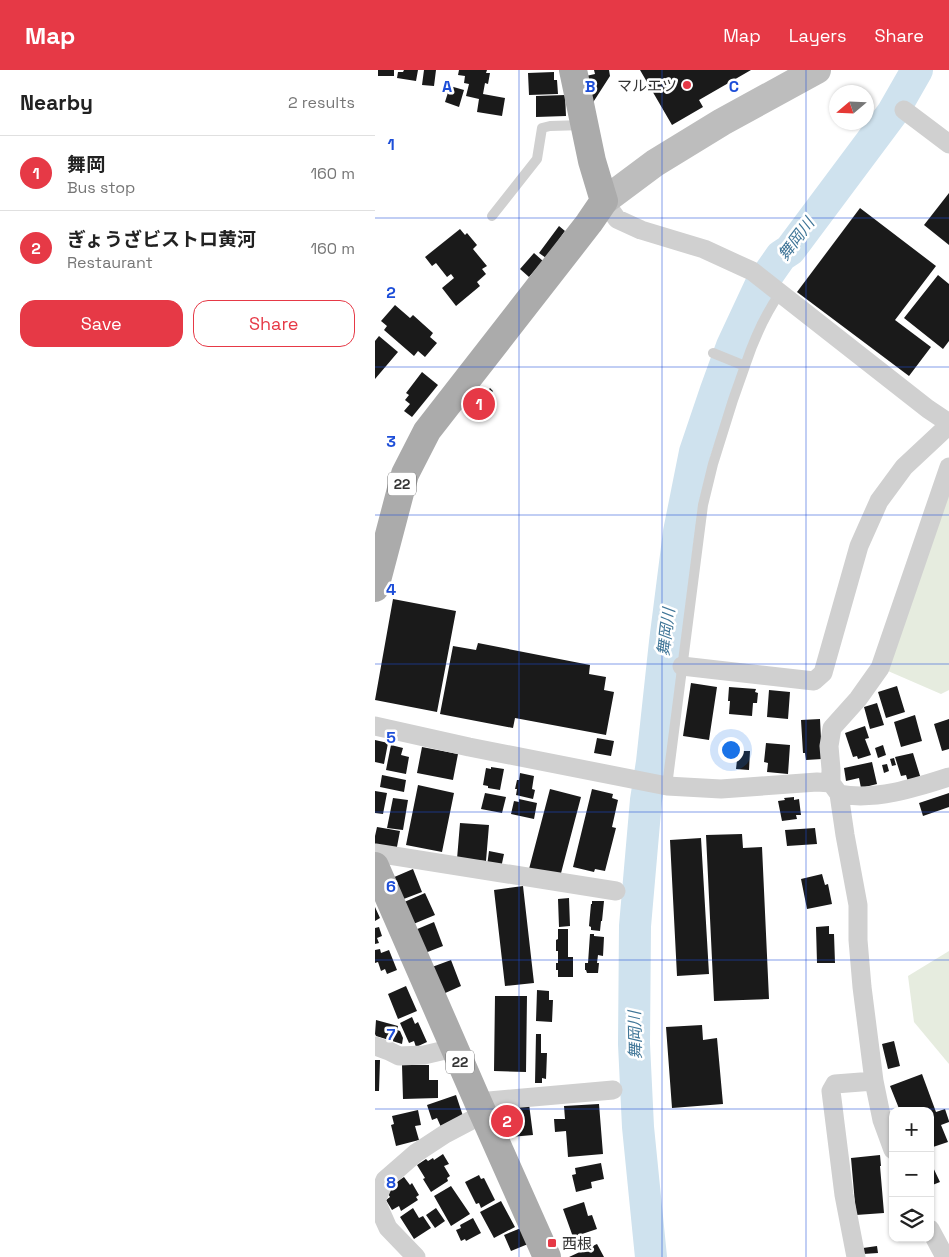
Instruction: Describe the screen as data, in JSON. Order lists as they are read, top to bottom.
{
  "streets": {
    "main road": ["22"]
  },
  "water": ["舞岡川"],
  "places": {
    "other": ["マルエツ"],
    "transit": ["西根"]
  },
  "north": "left",
  "page": {
    "header": "Map",
    "nav": ["Map", "Layers", "Share"],
    "heading": ["Nearby", "2 results"],
    "list": [
      {
        "mark": "1",
        "name": "舞岡",
        "note": "Bus stop",
        "value": "160 m"
      },
      {
        "mark": "2",
        "name": "ぎょうざビストロ黄河",
        "note": "Restaurant",
        "value": "160 m"
      }
    ],
    "buttons": ["Save", "Share"],
    "pins": ["1", "2"],
    "map_buttons": ["+", "−"]
  },
  "grid": {
    "columns": ["A", "B", "C"],
    "rows": [
      "1",
      "2",
      "3",
      "4",
      "5",
      "6",
      "7",
      "8"
    ]
  }
}
